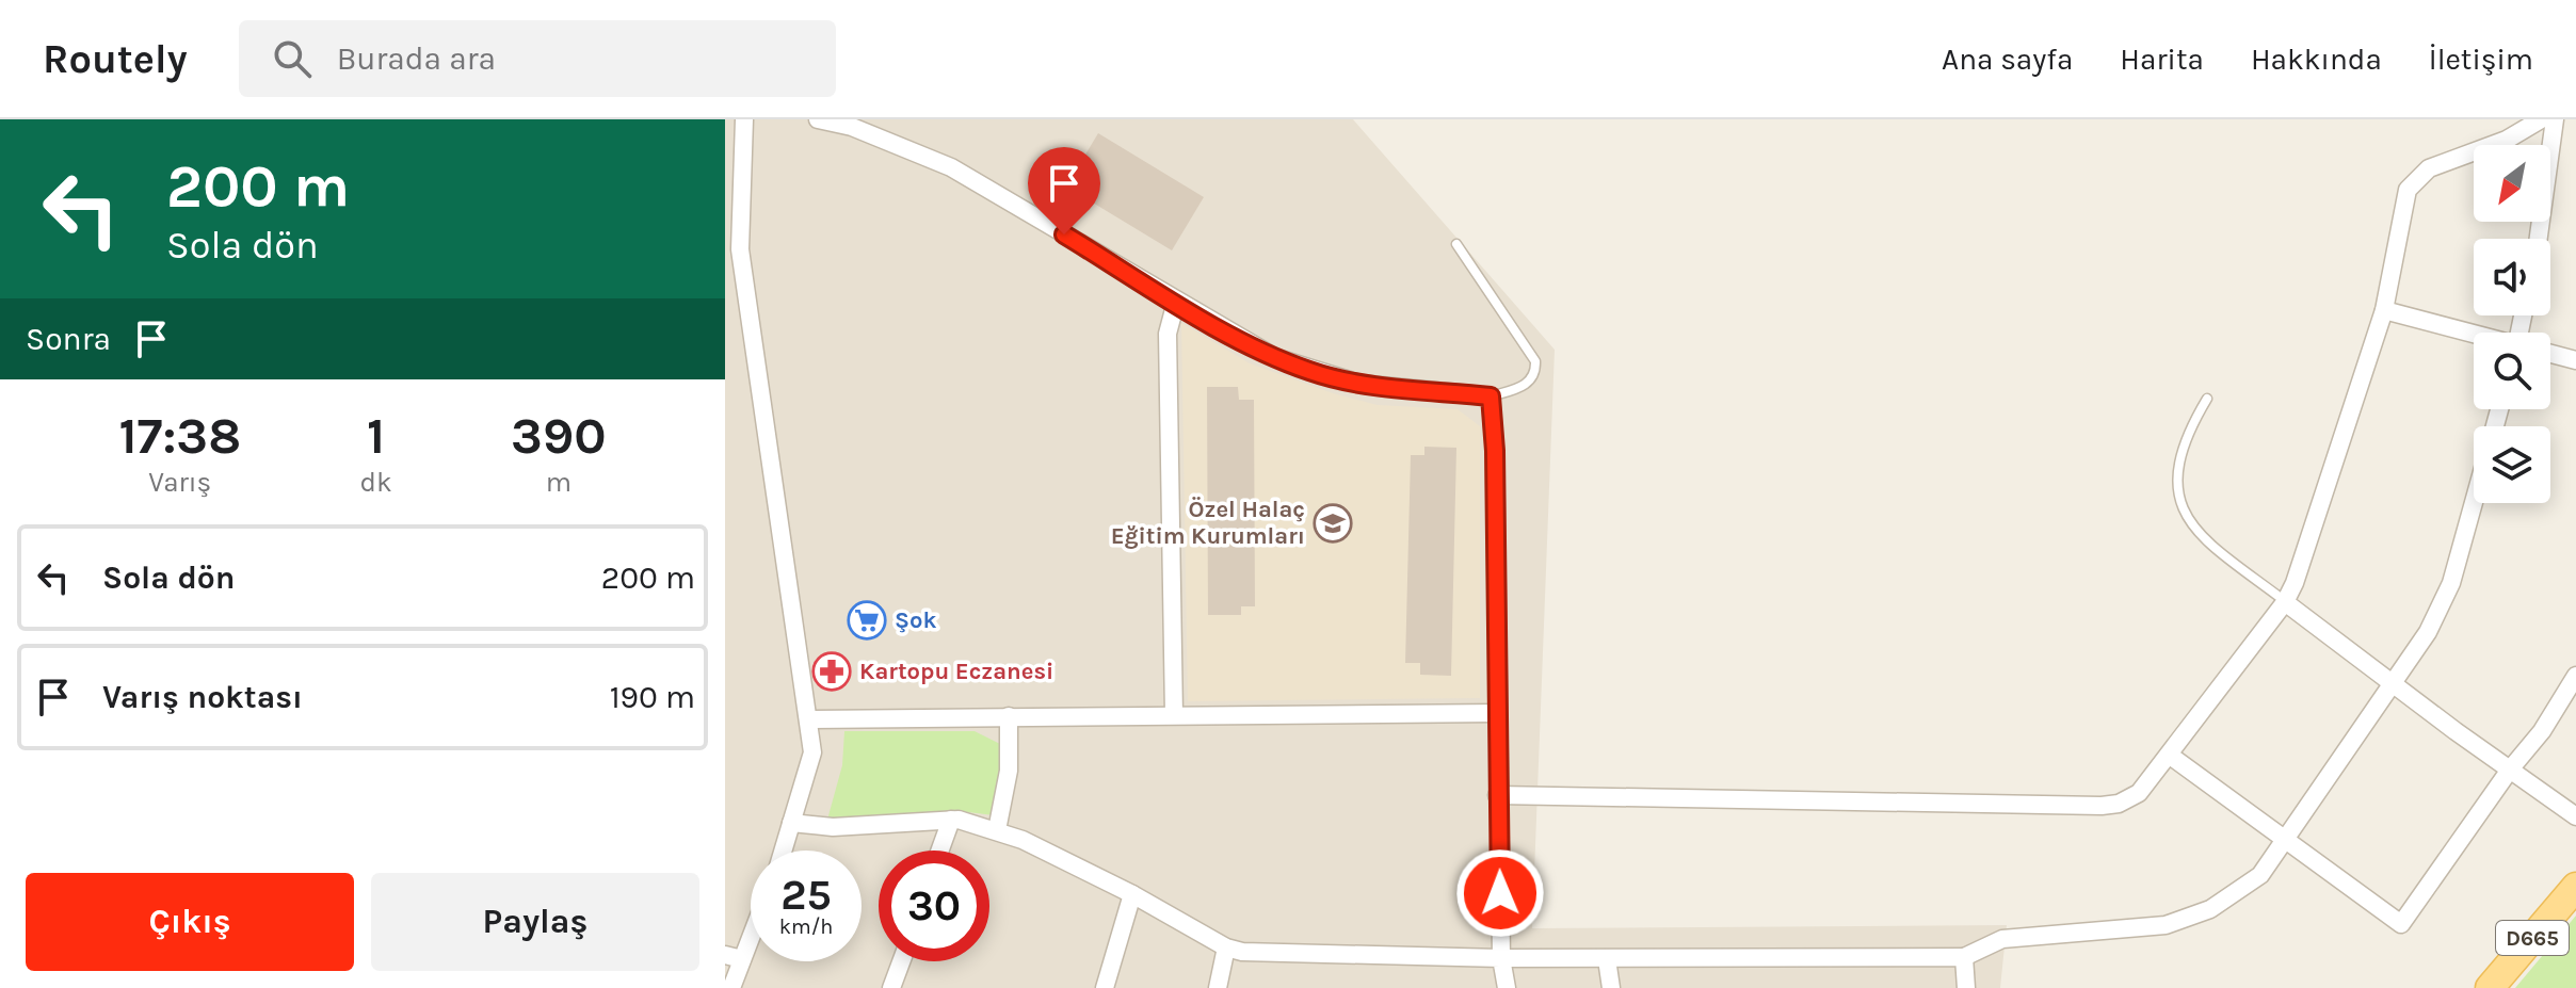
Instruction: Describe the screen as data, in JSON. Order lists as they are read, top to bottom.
{
  "streets": {
    "main road": ["D665"]
  },
  "places": {
    "school or university": ["Özel Halaç Eğitim Kurumları"],
    "supermarket": ["Şok"],
    "pharmacy": ["Kartopu Eczanesi"]
  },
  "north": "bottom left",
  "page": {
    "header": "Routely",
    "search": "Burada ara",
    "nav": [
      "Ana sayfa",
      "Harita",
      "Hakkında",
      "İletişim"
    ],
    "turn": ["200 m", "Sola dön"],
    "then": "Sonra",
    "eta": [
      "17:38",
      "Varış",
      "1",
      "dk",
      "390",
      "m"
    ],
    "list": [
      {
        "name": "Sola dön",
        "value": "200 m"
      },
      {
        "name": "Varış noktası",
        "value": "190 m"
      }
    ],
    "speed": "25 km/h",
    "limit": "30",
    "buttons": ["Çıkış", "Paylaş"]
  }
}
